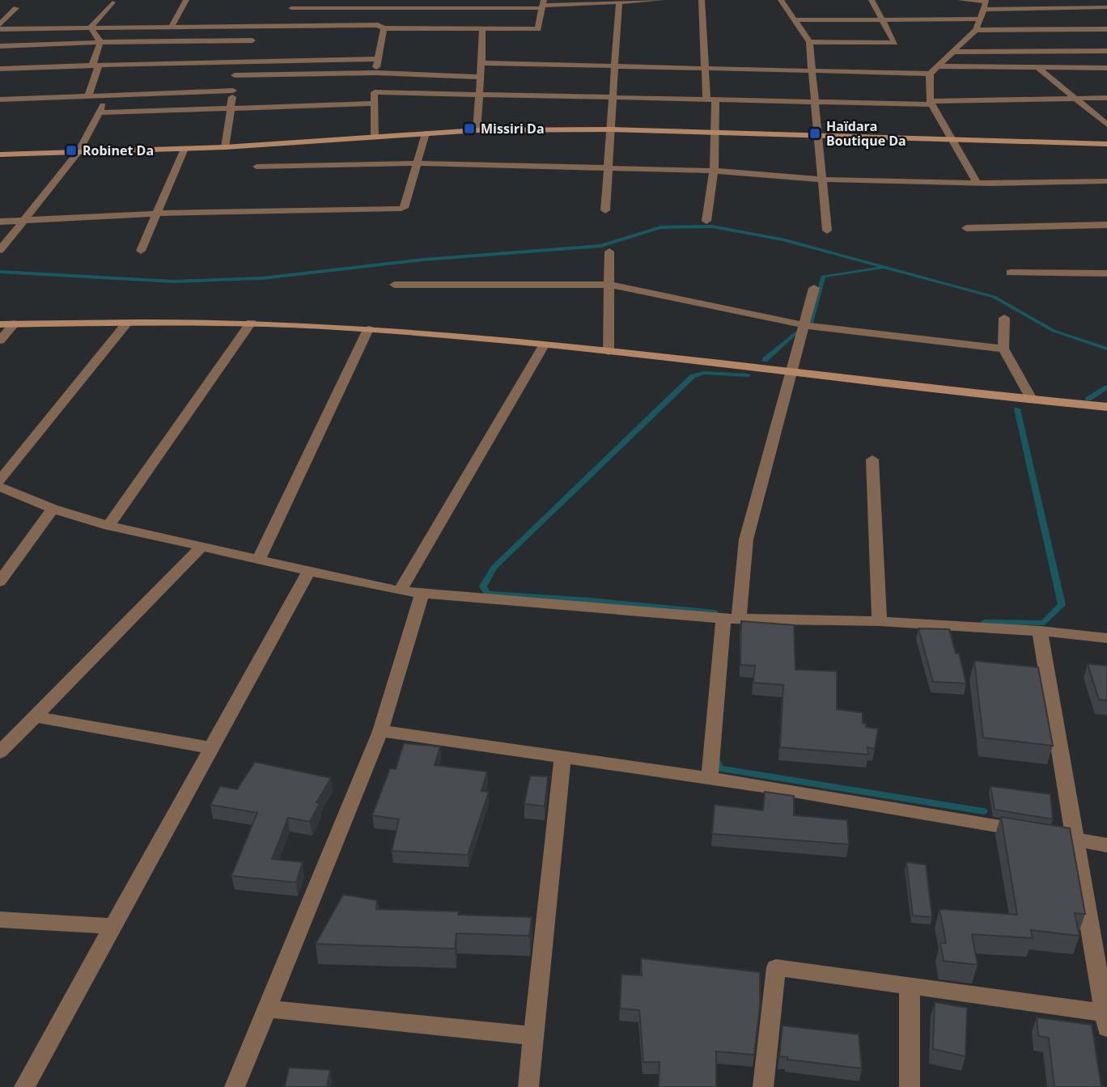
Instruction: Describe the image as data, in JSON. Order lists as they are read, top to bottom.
{
  "places": {
    "transit": ["Missiri Da", "Haïdara Boutique Da", "Robinet Da"]
  }
}
